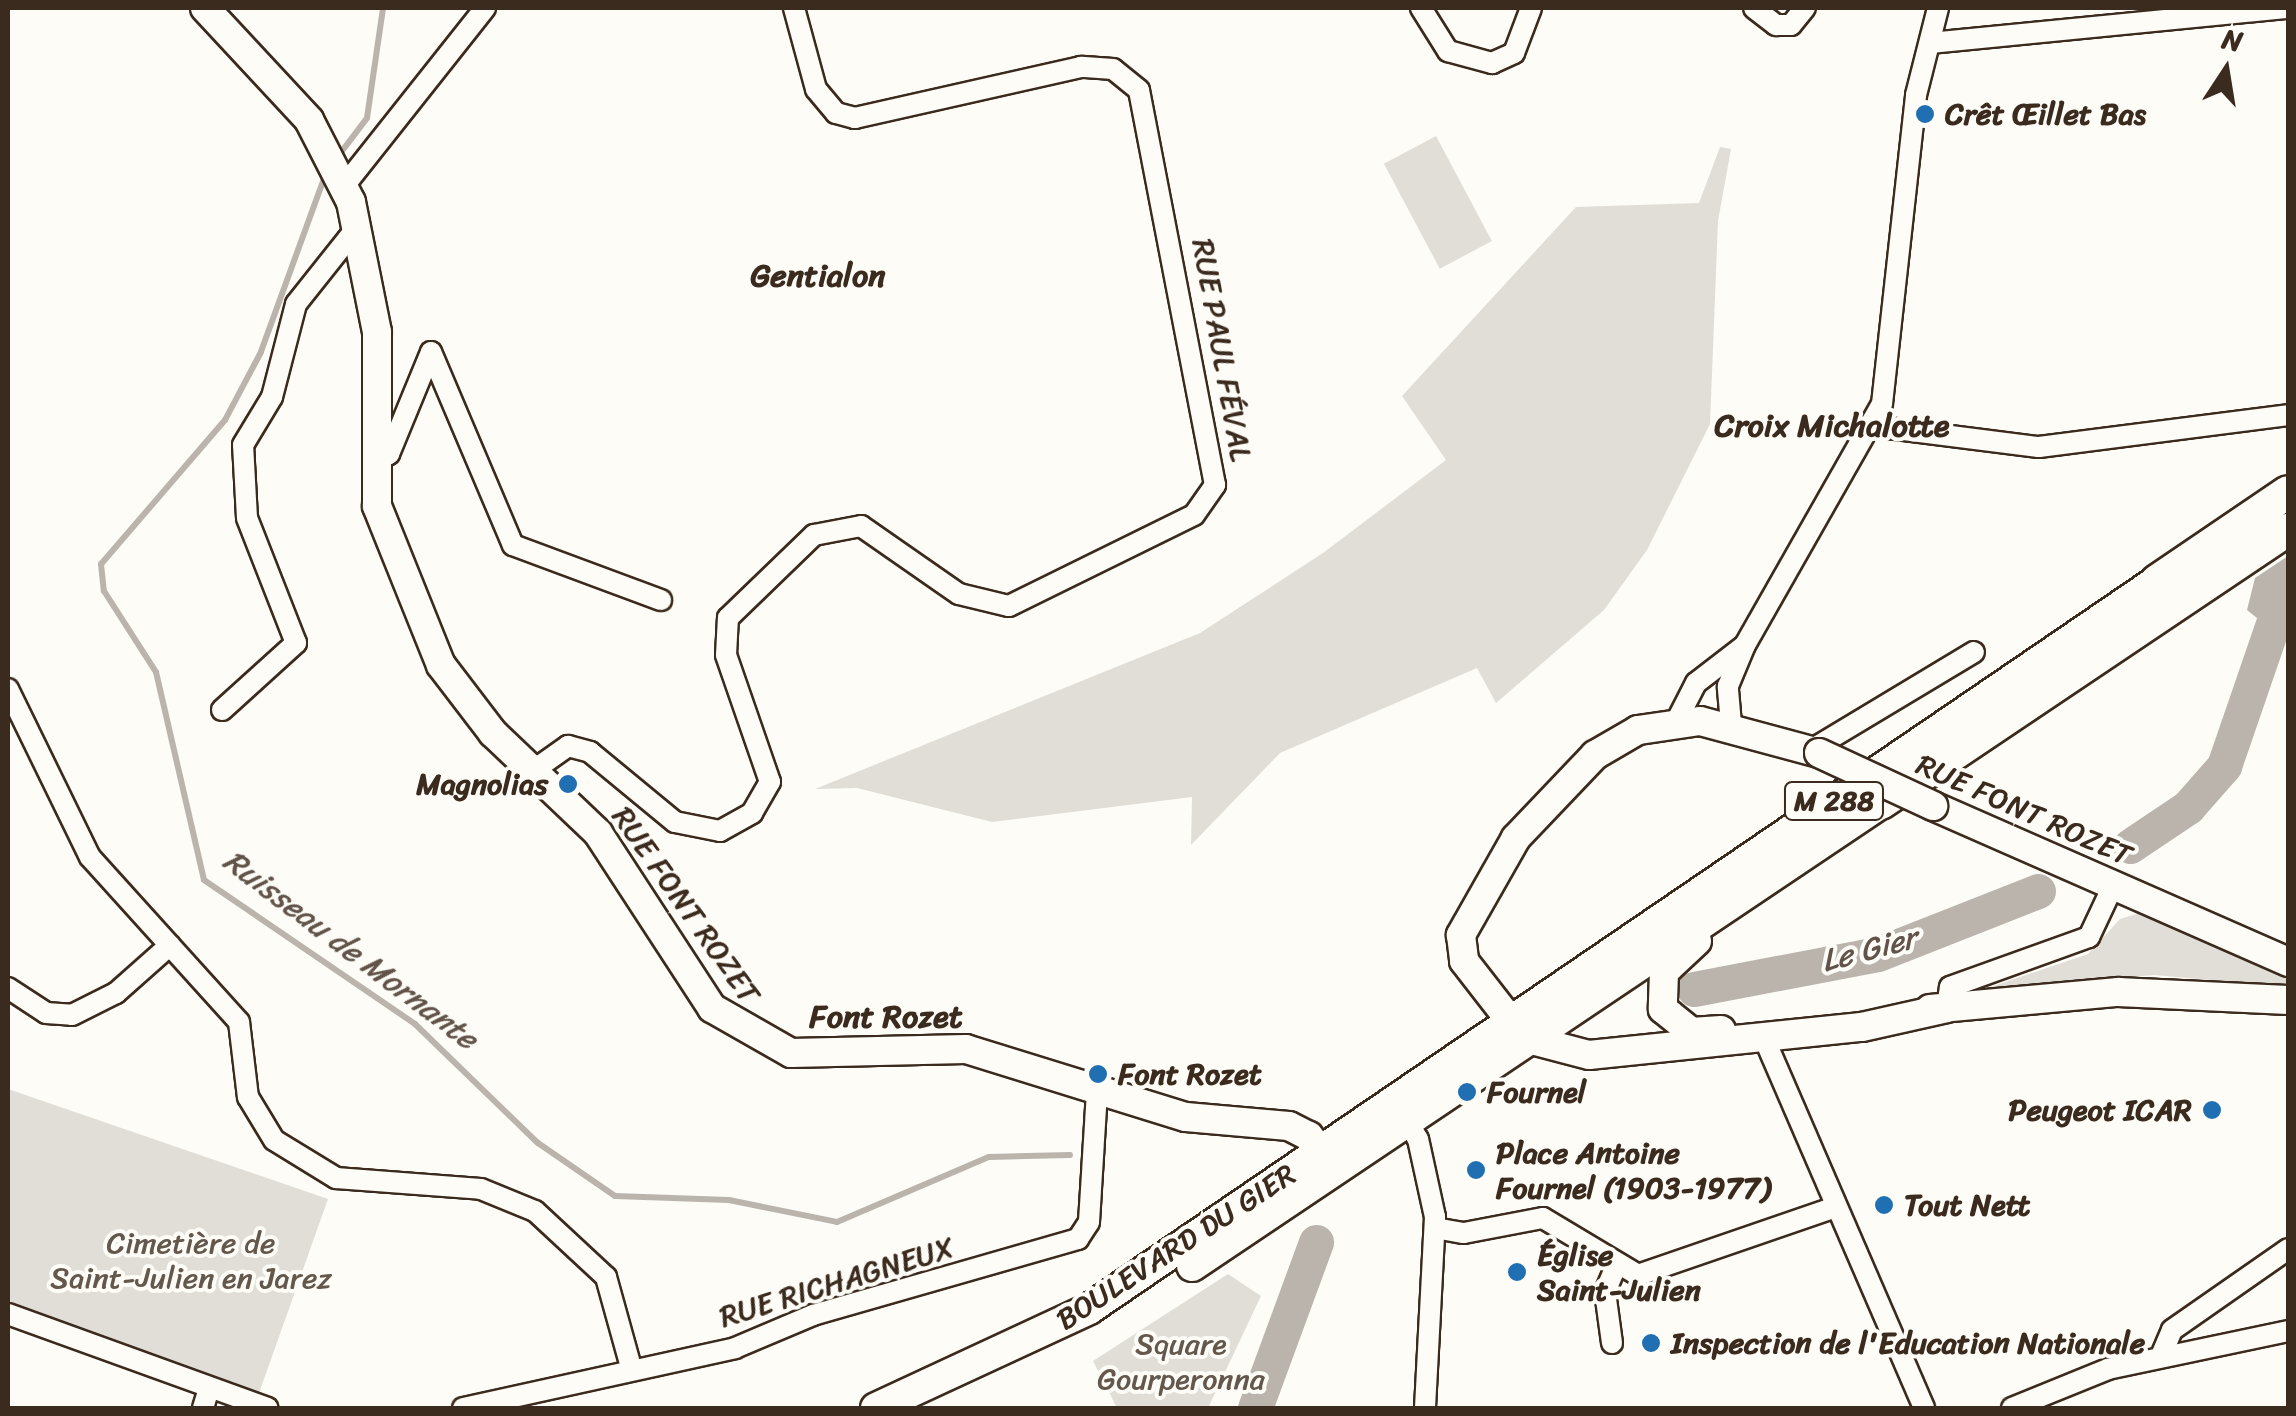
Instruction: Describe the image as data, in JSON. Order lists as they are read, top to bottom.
{
  "streets": {
    "highway": ["M 288"],
    "main road": ["RUE FONT ROZET", "BOULEVARD DU GIER"],
    "street": ["RUE PAUL FÉVAL", "RUE RICHAGNEUX"]
  },
  "crossings": [
    ["RUE PAUL FÉVAL", "RUE FONT ROZET"],
    ["M 288", "RUE FONT ROZET"],
    ["M 288", "BOULEVARD DU GIER"],
    ["RUE FONT ROZET", "BOULEVARD DU GIER"],
    ["RUE FONT ROZET", "RUE RICHAGNEUX"]
  ],
  "districts": ["Gentialon", "Croix Michalotte", "Font Rozet"],
  "water": ["Ruisseau de Mornante", "Le Gier"],
  "parks": ["Cimetière de Saint-Julien en Jarez", "Square Gourperonna"],
  "places": [
    "Crêt Œillet Bas",
    "Magnolias",
    "Font Rozet",
    "Fournel",
    "Peugeot ICAR",
    "Place Antoine Fournel (1903-1977)",
    "Tout Nett",
    "Église Saint-Julien",
    "Inspection de l'Education Nationale"
  ],
  "north": "top"
}
